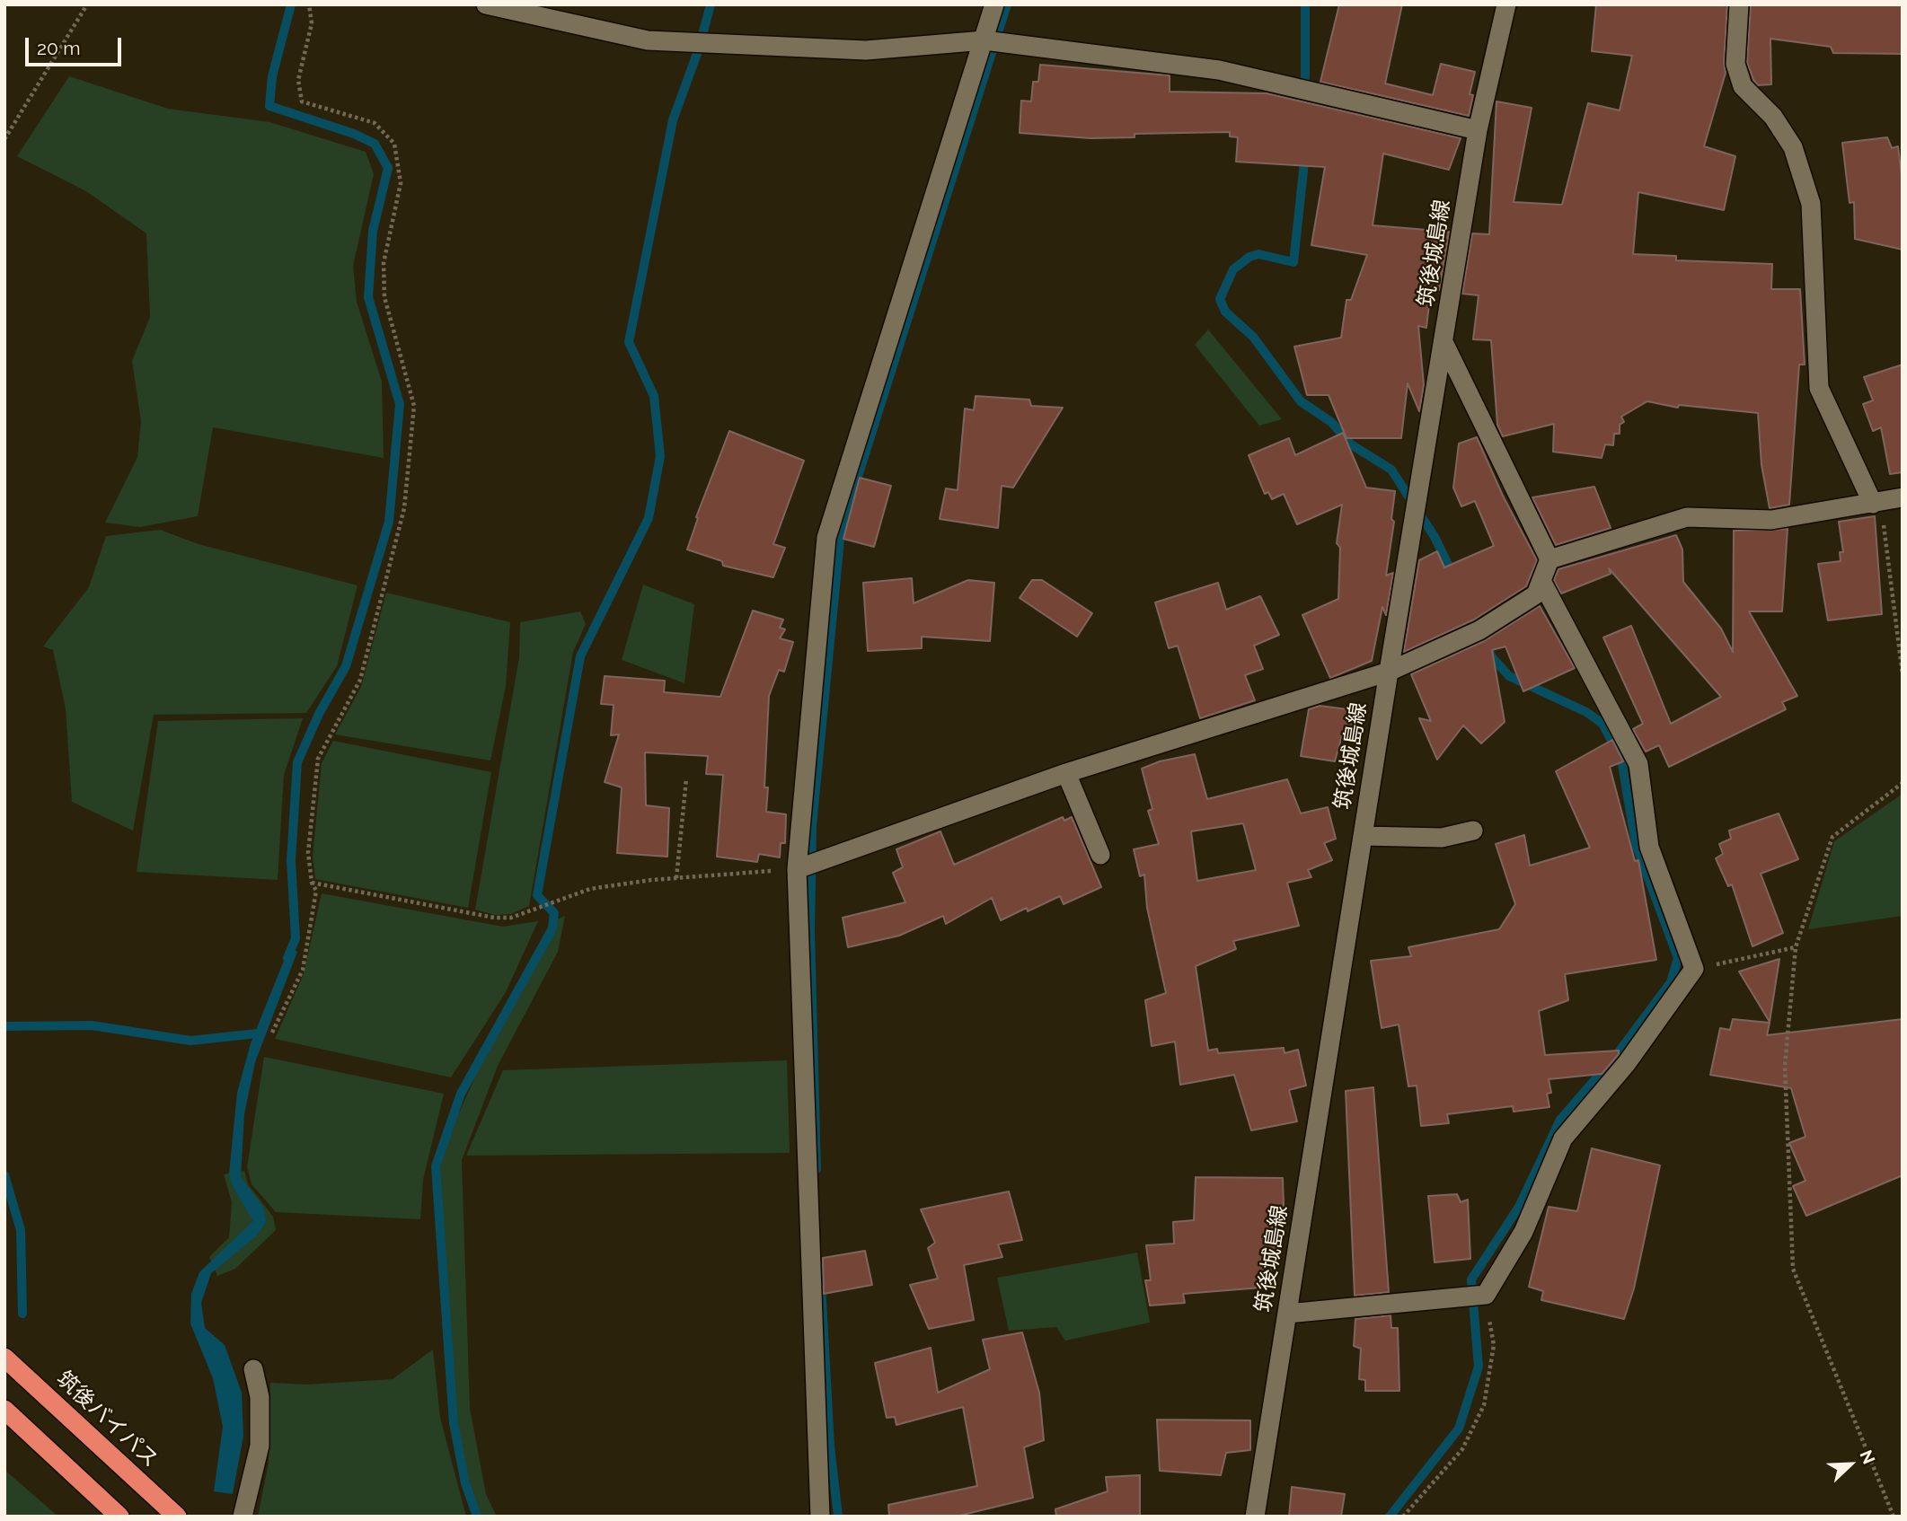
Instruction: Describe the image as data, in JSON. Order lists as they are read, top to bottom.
{
  "streets": {
    "highway": ["筑後バイパス"],
    "street": ["筑後城島線"]
  },
  "scale_bar": "20 m",
  "north": "top right"
}
